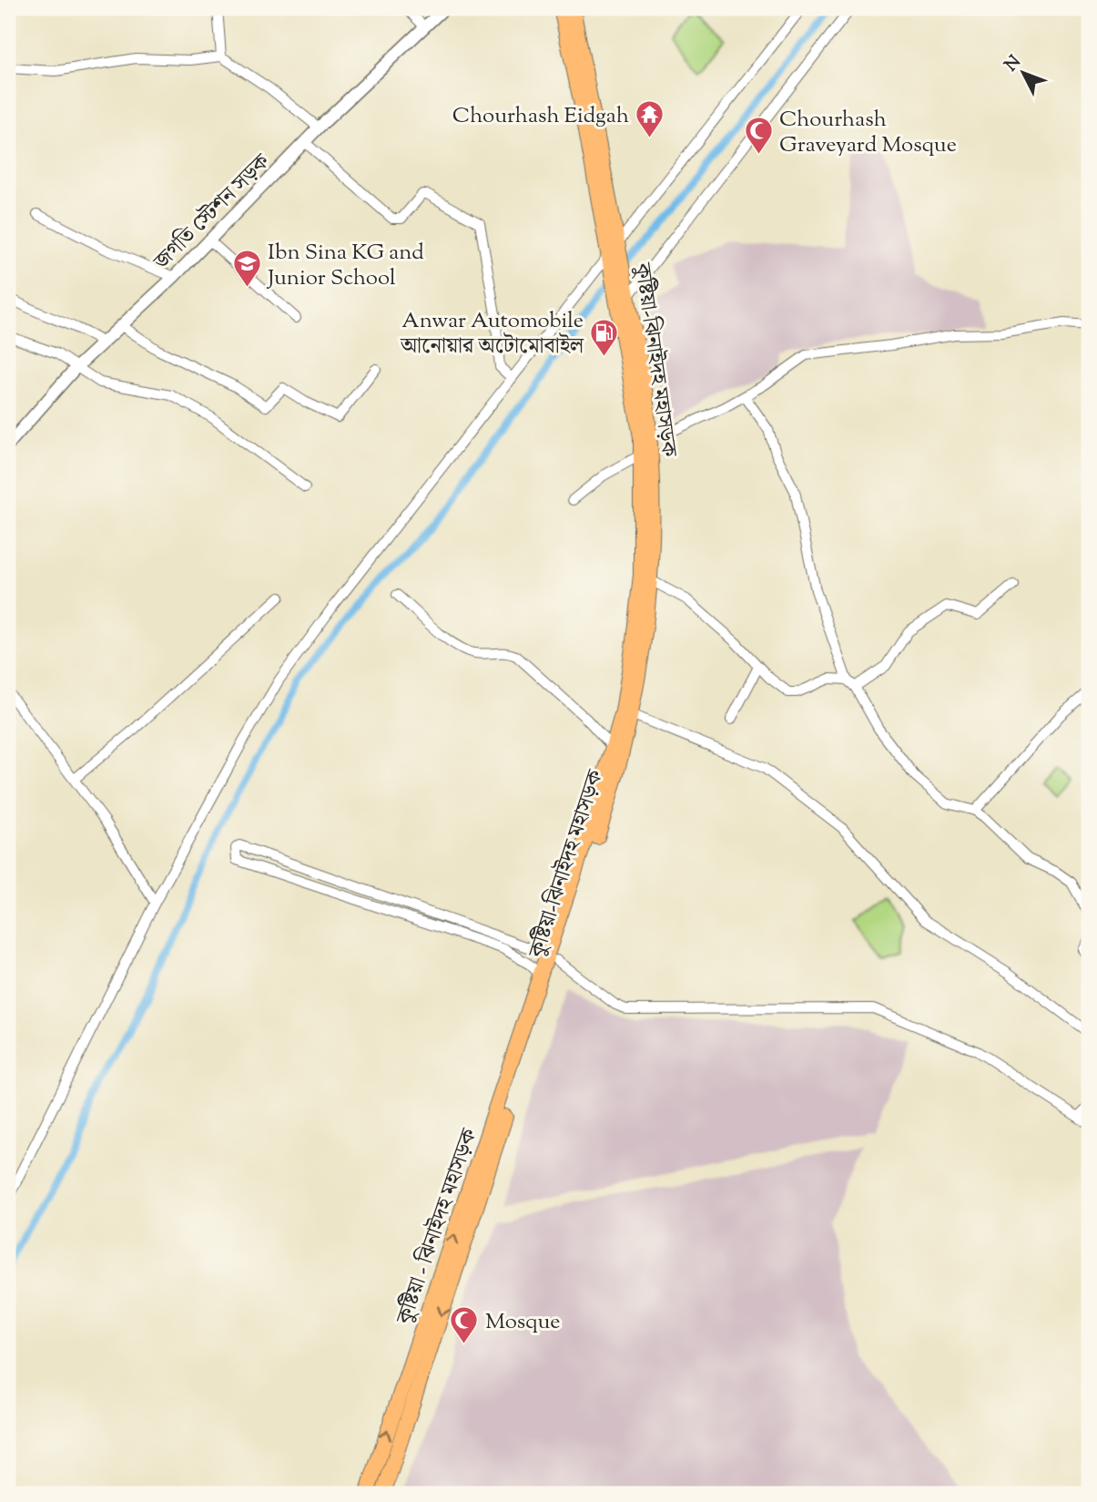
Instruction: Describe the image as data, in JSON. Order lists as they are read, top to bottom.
{
  "streets": {
    "highway": ["কুষ্টিয়া-ঝিনাইদহ মহাসড়ক", "কুষ্টিয়া - ঝিনাইদহ মহাসড়ক"],
    "street": ["জগতি স্টেশন সড়ক"]
  },
  "crossings": [
    ["কুষ্টিয়া-ঝিনাইদহ মহাসড়ক", "কুষ্টিয়া - ঝিনাইদহ মহাসড়ক"]
  ],
  "places": {
    "temple": ["Chourhash Eidgah"],
    "mosque": ["Chourhash Graveyard Mosque", "Mosque"],
    "school or university": ["Ibn Sina KG and Junior School"],
    "fuel station": ["Anwar Automobile আনোয়ার অটোমোবাইল"]
  },
  "north": "top left"
}
